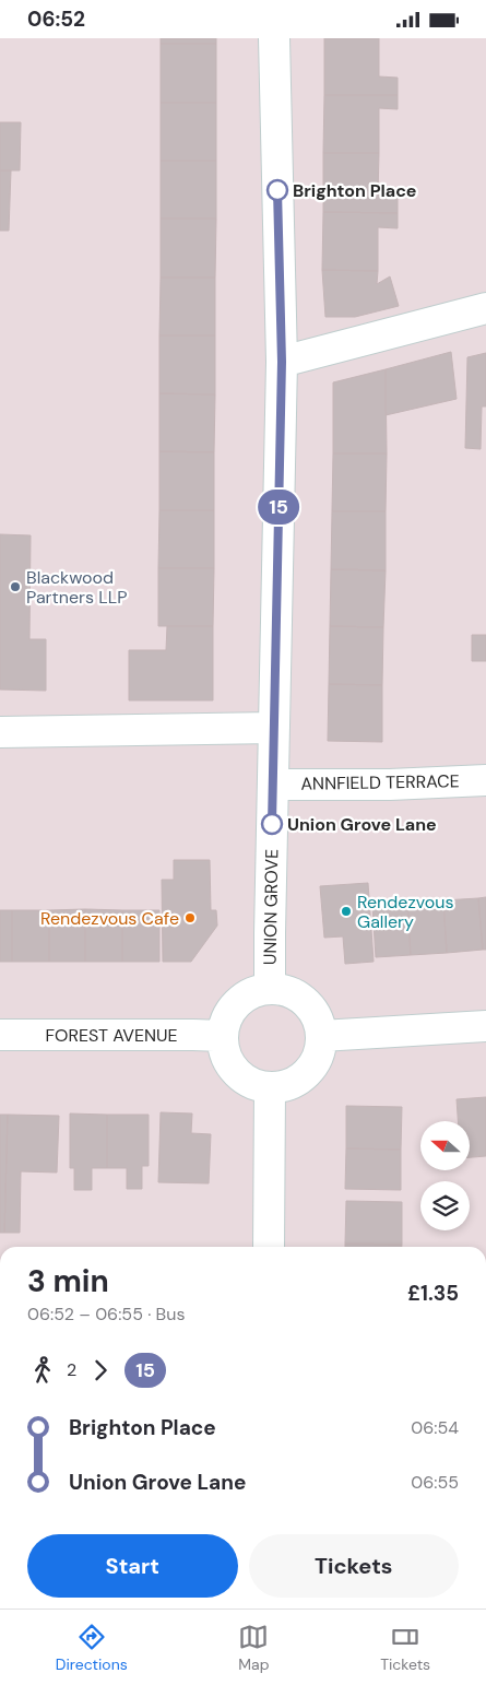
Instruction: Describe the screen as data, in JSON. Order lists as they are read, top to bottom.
{
  "streets": {
    "street": ["ANNFIELD TERRACE", "UNION GROVE", "FOREST AVENUE"]
  },
  "crossings": [
    ["ANNFIELD TERRACE", "UNION GROVE"],
    ["UNION GROVE", "FOREST AVENUE"]
  ],
  "places": [
    "Brighton Place",
    "Blackwood Partners LLP",
    "Union Grove Lane",
    "Rendezvous Gallery",
    "Rendezvous Cafe"
  ],
  "lines": ["bus line 15"],
  "north": "left",
  "page": {
    "status": "06:52",
    "on_map": "15",
    "heading": ["3 min", "06:52 – 06:55 · Bus", "£1.35"],
    "legs": ["2", "15"],
    "list": [
      {
        "name": "Brighton Place",
        "value": "06:54"
      },
      {
        "name": "Union Grove Lane",
        "value": "06:55"
      }
    ],
    "buttons": ["Start", "Tickets"],
    "tabs": ["Directions", "Map", "Tickets"]
  }
}
